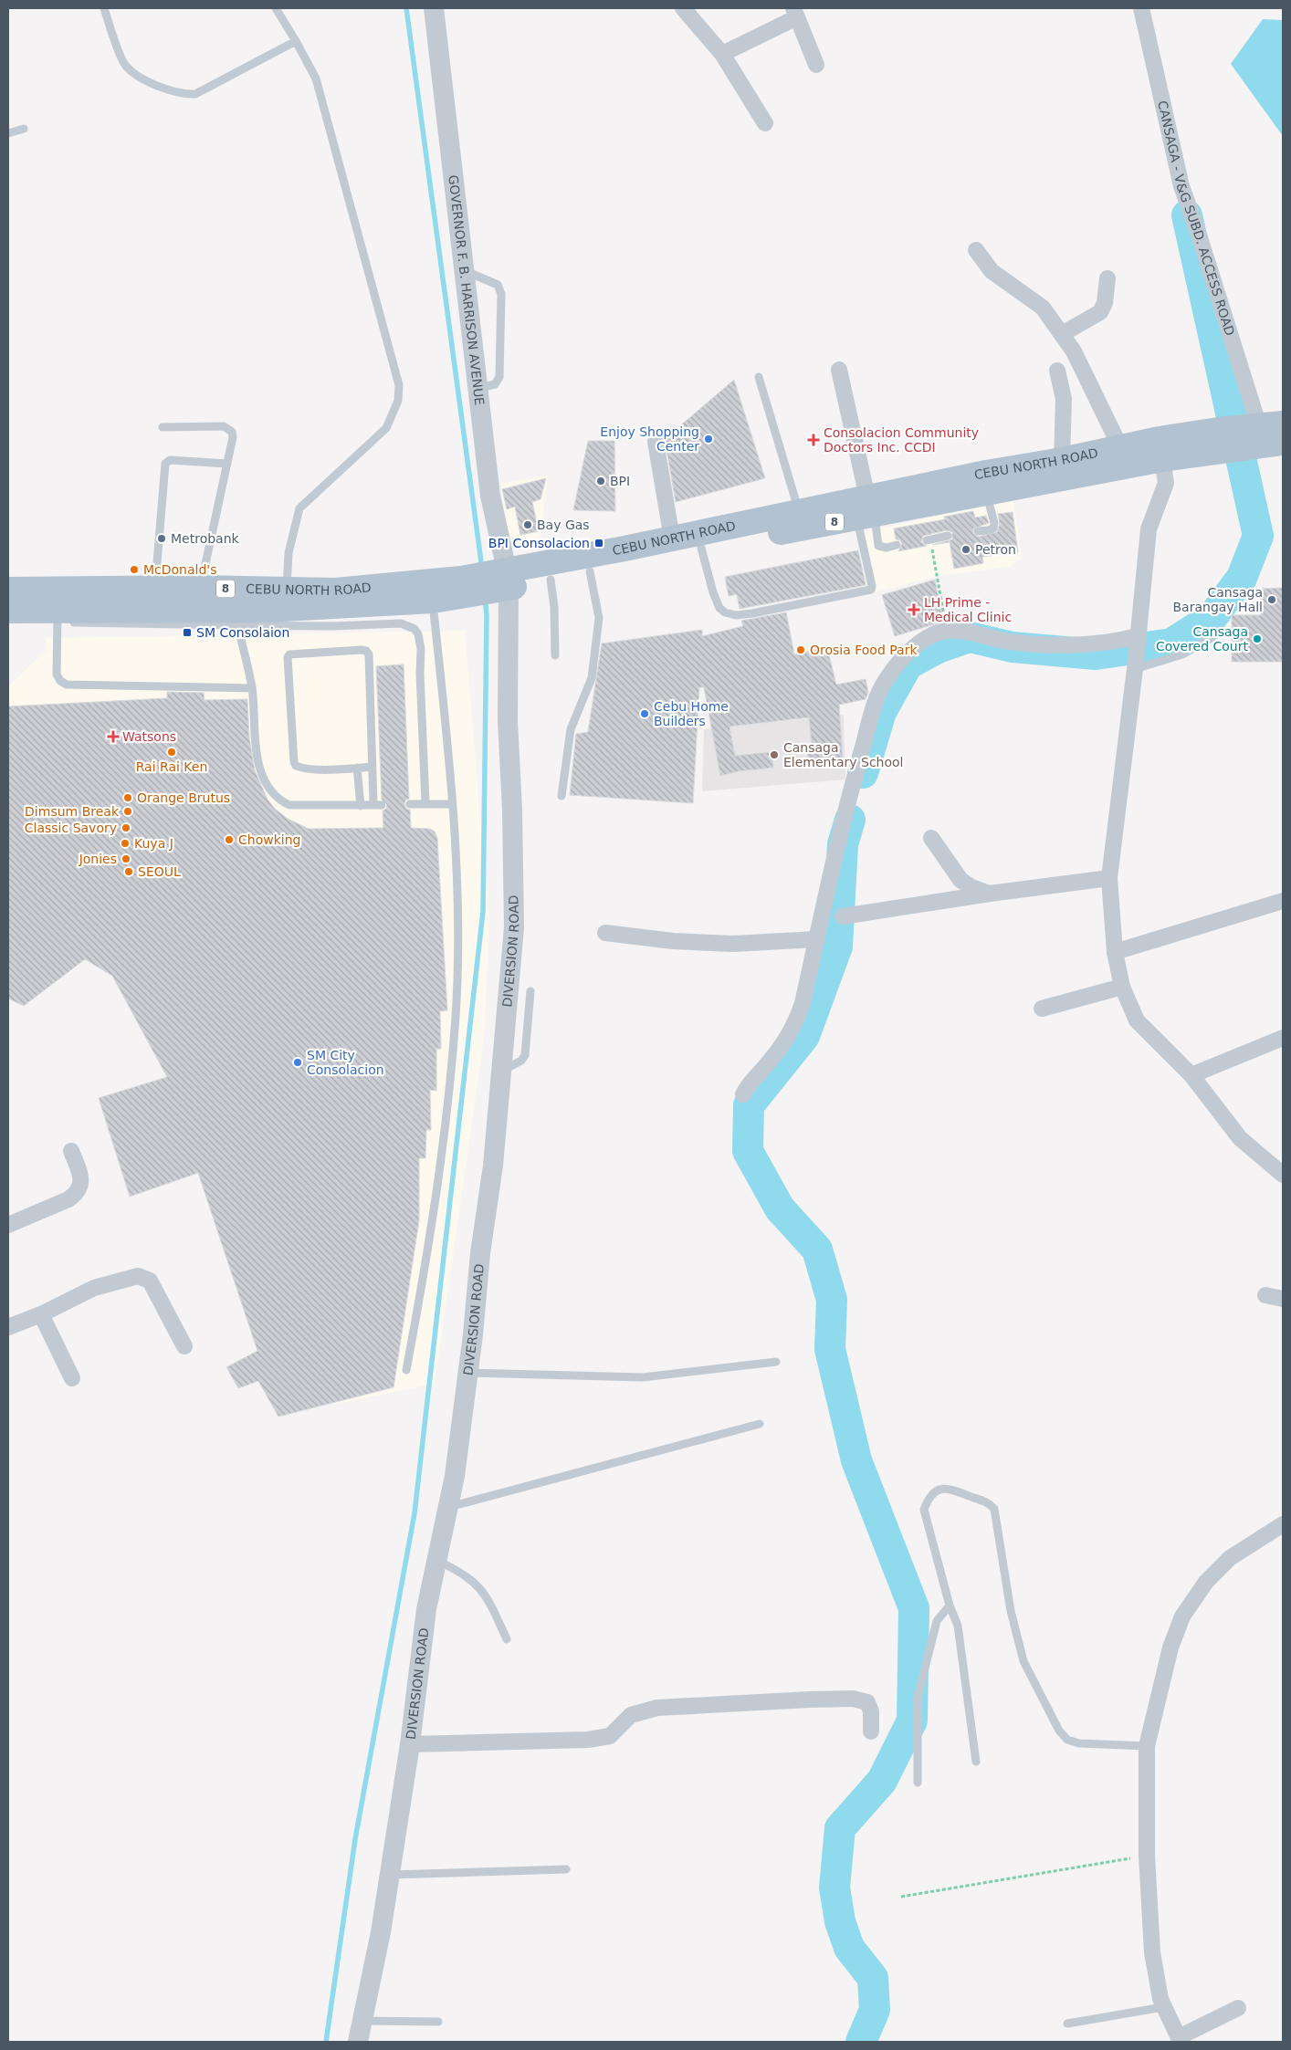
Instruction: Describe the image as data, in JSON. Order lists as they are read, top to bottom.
{
  "streets": {
    "main road": ["CEBU NORTH ROAD", "8"],
    "street": ["CANSAGA - V&G SUBD. ACCESS ROAD", "GOVERNOR F. B. HARRISON AVENUE", "DIVERSION ROAD"]
  },
  "crossings": [
    ["CANSAGA - V&G SUBD. ACCESS ROAD", "CEBU NORTH ROAD"],
    ["GOVERNOR F. B. HARRISON AVENUE", "CEBU NORTH ROAD"],
    ["GOVERNOR F. B. HARRISON AVENUE", "DIVERSION ROAD"],
    ["CEBU NORTH ROAD", "DIVERSION ROAD"]
  ],
  "places": {
    "other": [
      "Enjoy Shopping Center",
      "BPI",
      "Bay Gas",
      "Metrobank",
      "Petron",
      "McDonald's",
      "Cansaga Barangay Hall",
      "Cansaga Covered Court",
      "Orosia Food Park",
      "Cebu Home Builders",
      "Rai Rai Ken",
      "Cansaga Elementary School",
      "Orange Brutus",
      "Dimsum Break",
      "Classic Savory",
      "Chowking",
      "Kuya J",
      "Jonies",
      "SEOUL",
      "SM City Consolacion"
    ],
    "health": ["Consolacion Community Doctors Inc. CCDI", "LH Prime - Medical Clinic", "Watsons"],
    "transit": ["BPI Consolacion", "SM Consolaion"]
  }
}
